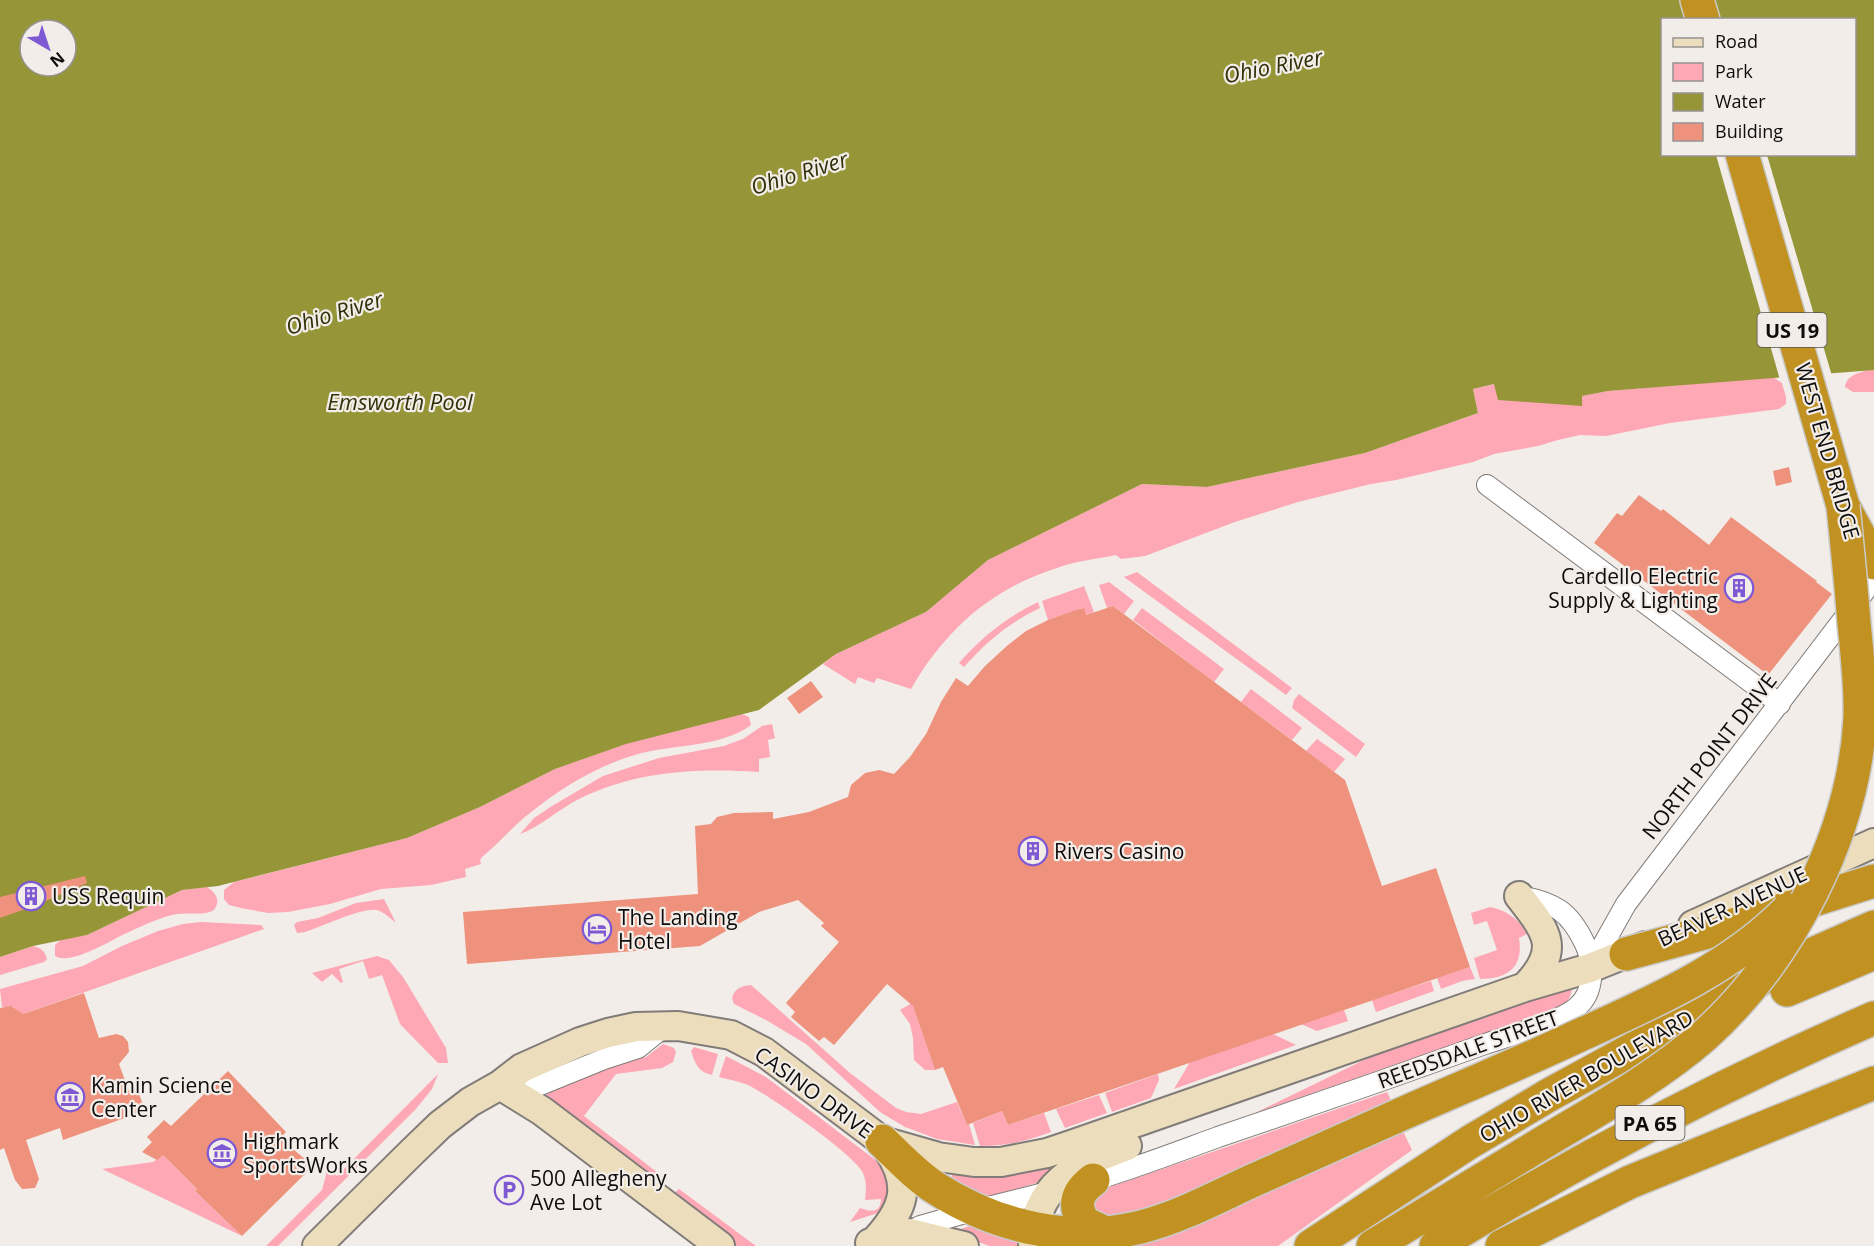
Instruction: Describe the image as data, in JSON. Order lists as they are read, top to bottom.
{
  "streets": {
    "highway": [
      "US 19",
      "WEST END BRIDGE",
      "OHIO RIVER BOULEVARD",
      "PA 65"
    ],
    "main road": ["BEAVER AVENUE", "REEDSDALE STREET", "CASINO DRIVE"],
    "street": ["NORTH POINT DRIVE"]
  },
  "crossings": [
    ["US 19", "WEST END BRIDGE"],
    ["NORTH POINT DRIVE", "BEAVER AVENUE"],
    ["NORTH POINT DRIVE", "REEDSDALE STREET"],
    ["BEAVER AVENUE", "REEDSDALE STREET"],
    ["REEDSDALE STREET", "CASINO DRIVE"]
  ],
  "water": ["Ohio River", "Emsworth Pool"],
  "places": {
    "building": ["Cardello Electric Supply & Lighting", "Rivers Casino", "USS Requin"],
    "hotel": ["The Landing Hotel"],
    "museum": ["Kamin Science Center", "Highmark SportsWorks"],
    "parking": ["500 Allegheny Ave Lot"]
  },
  "legend": [
    "Road",
    "Park",
    "Water",
    "Building"
  ],
  "north": "bottom right"
}
